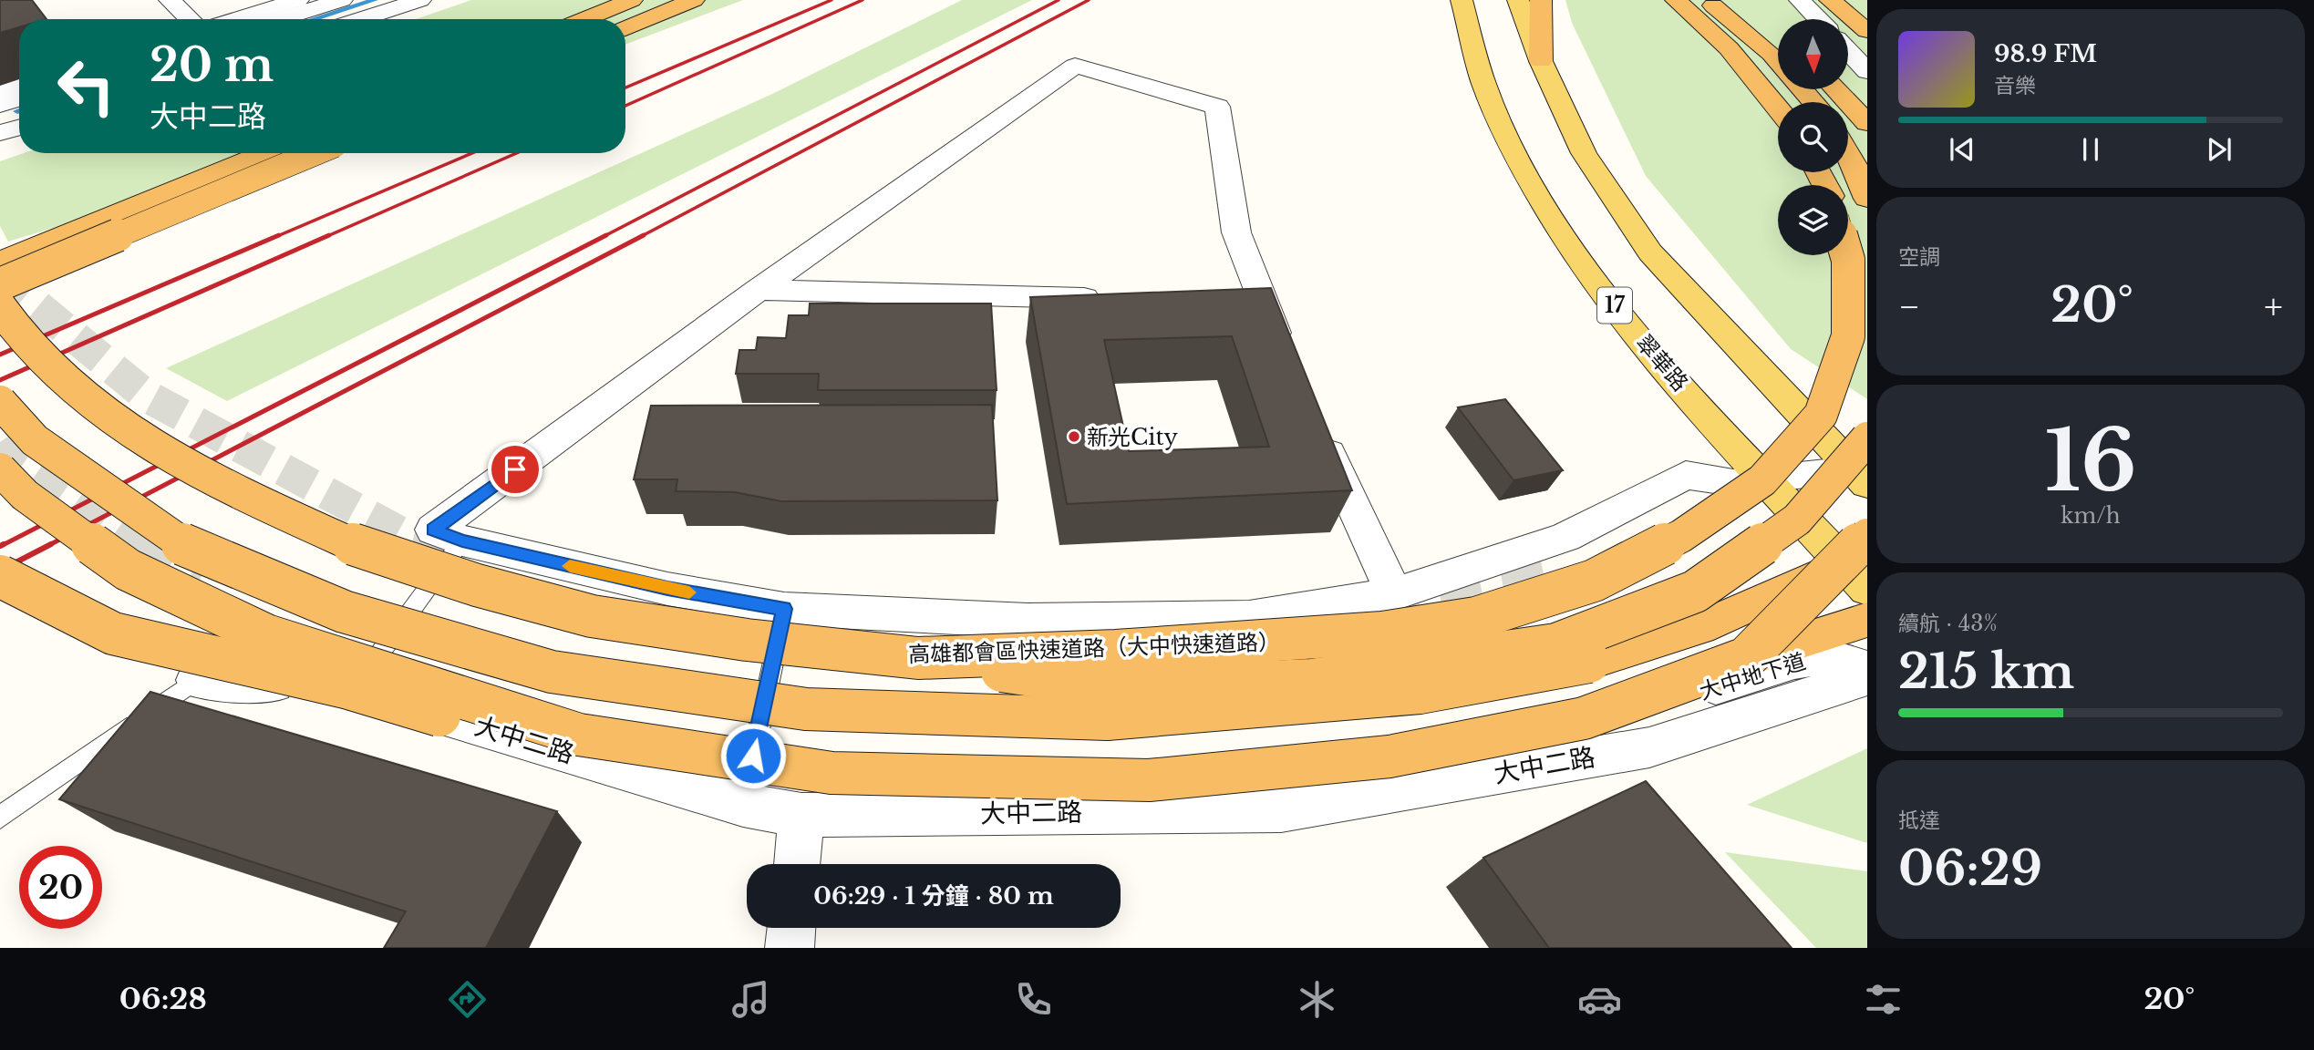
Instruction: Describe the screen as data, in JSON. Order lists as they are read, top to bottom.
{
  "streets": {
    "highway": ["高雄都會區快速道路（大中快速道路）"],
    "main road": ["17", "翠華路"],
    "street": ["大中地下道", "大中二路"]
  },
  "places": ["新光City"],
  "north": "bottom",
  "page": {
    "turn": ["20 m", "大中二路"],
    "song": ["98.9 FM", "音樂"],
    "tile": [
      "空調",
      ["16", "km/h"],
      ["續航 · 43%", "215 km"],
      ["抵達", "06:29"]
    ],
    "heat": ["−", "20°", "+"],
    "limit": "20",
    "trip": "06:29 · 1 分鐘 · 80 m",
    "tabs": ["06:28", "20°"]
  }
}
